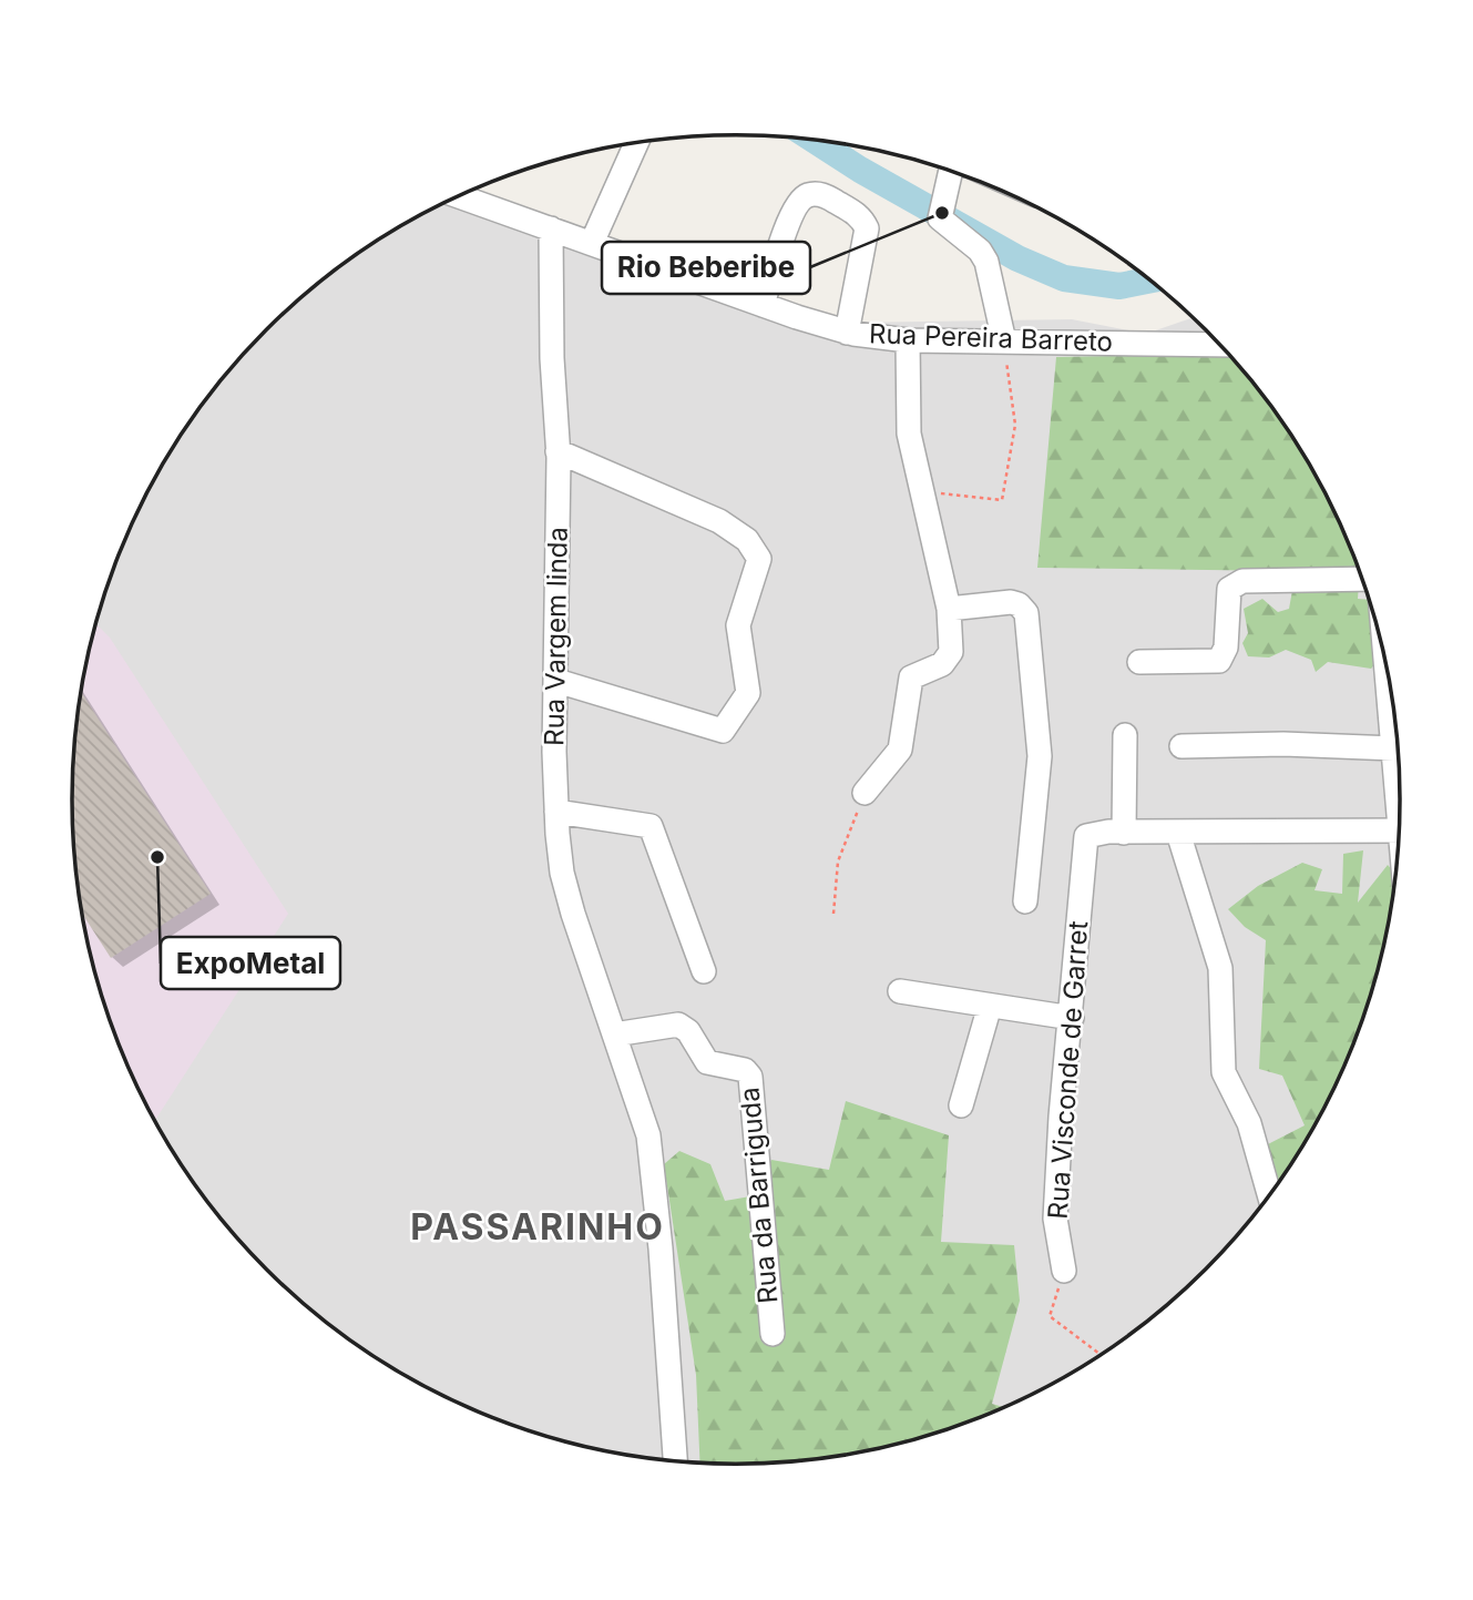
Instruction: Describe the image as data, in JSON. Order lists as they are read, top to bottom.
{
  "streets": {
    "street": [
      "Rua Pereira Barreto",
      "Rua Vargem linda",
      "Rua Visconde de Garret",
      "Rua da Barriguda"
    ]
  },
  "crossings": [
    ["Rua Pereira Barreto", "Rua Vargem linda"],
    ["Rua Vargem linda", "Rua da Barriguda"]
  ],
  "districts": ["PASSARINHO"],
  "places": ["Rio Beberibe", "ExpoMetal"]
}
